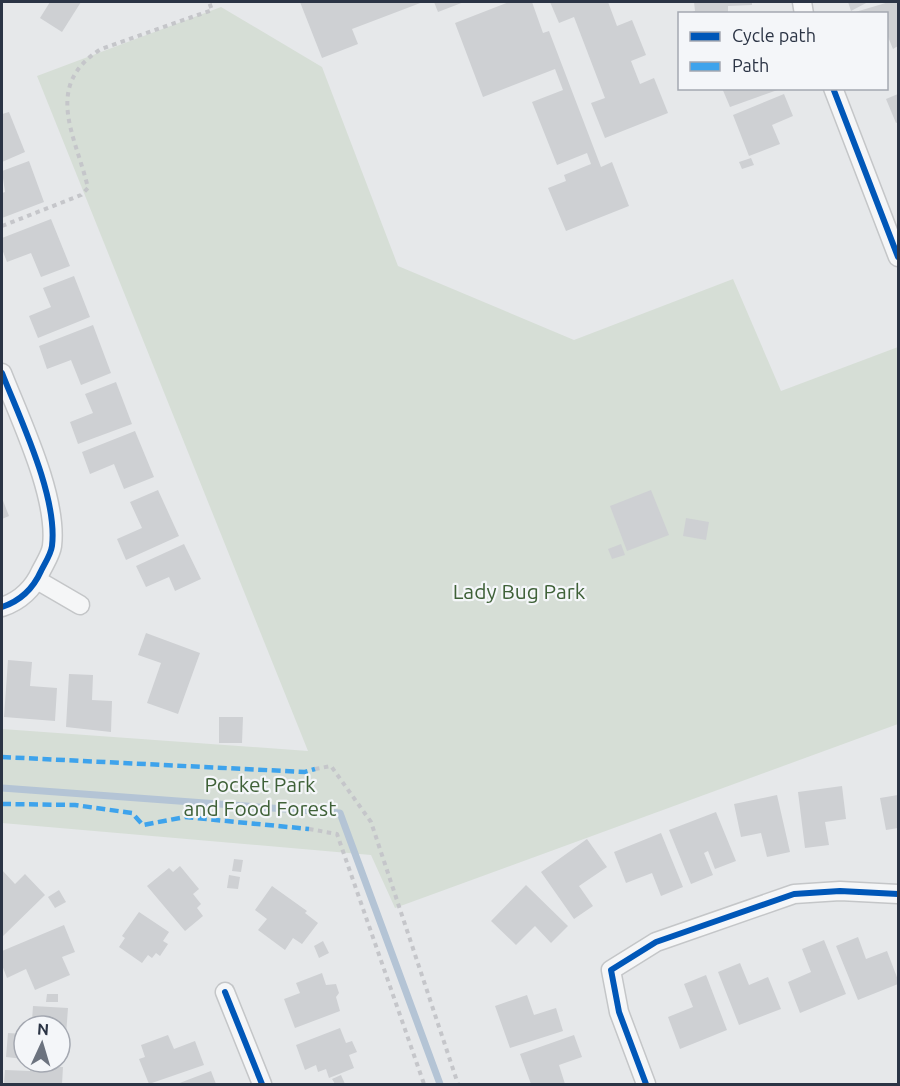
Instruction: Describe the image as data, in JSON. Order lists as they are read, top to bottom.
{
  "parks": ["Lady Bug Park", "Pocket Park and Food Forest"],
  "legend": ["Cycle path", "Path"],
  "north": "top"
}
